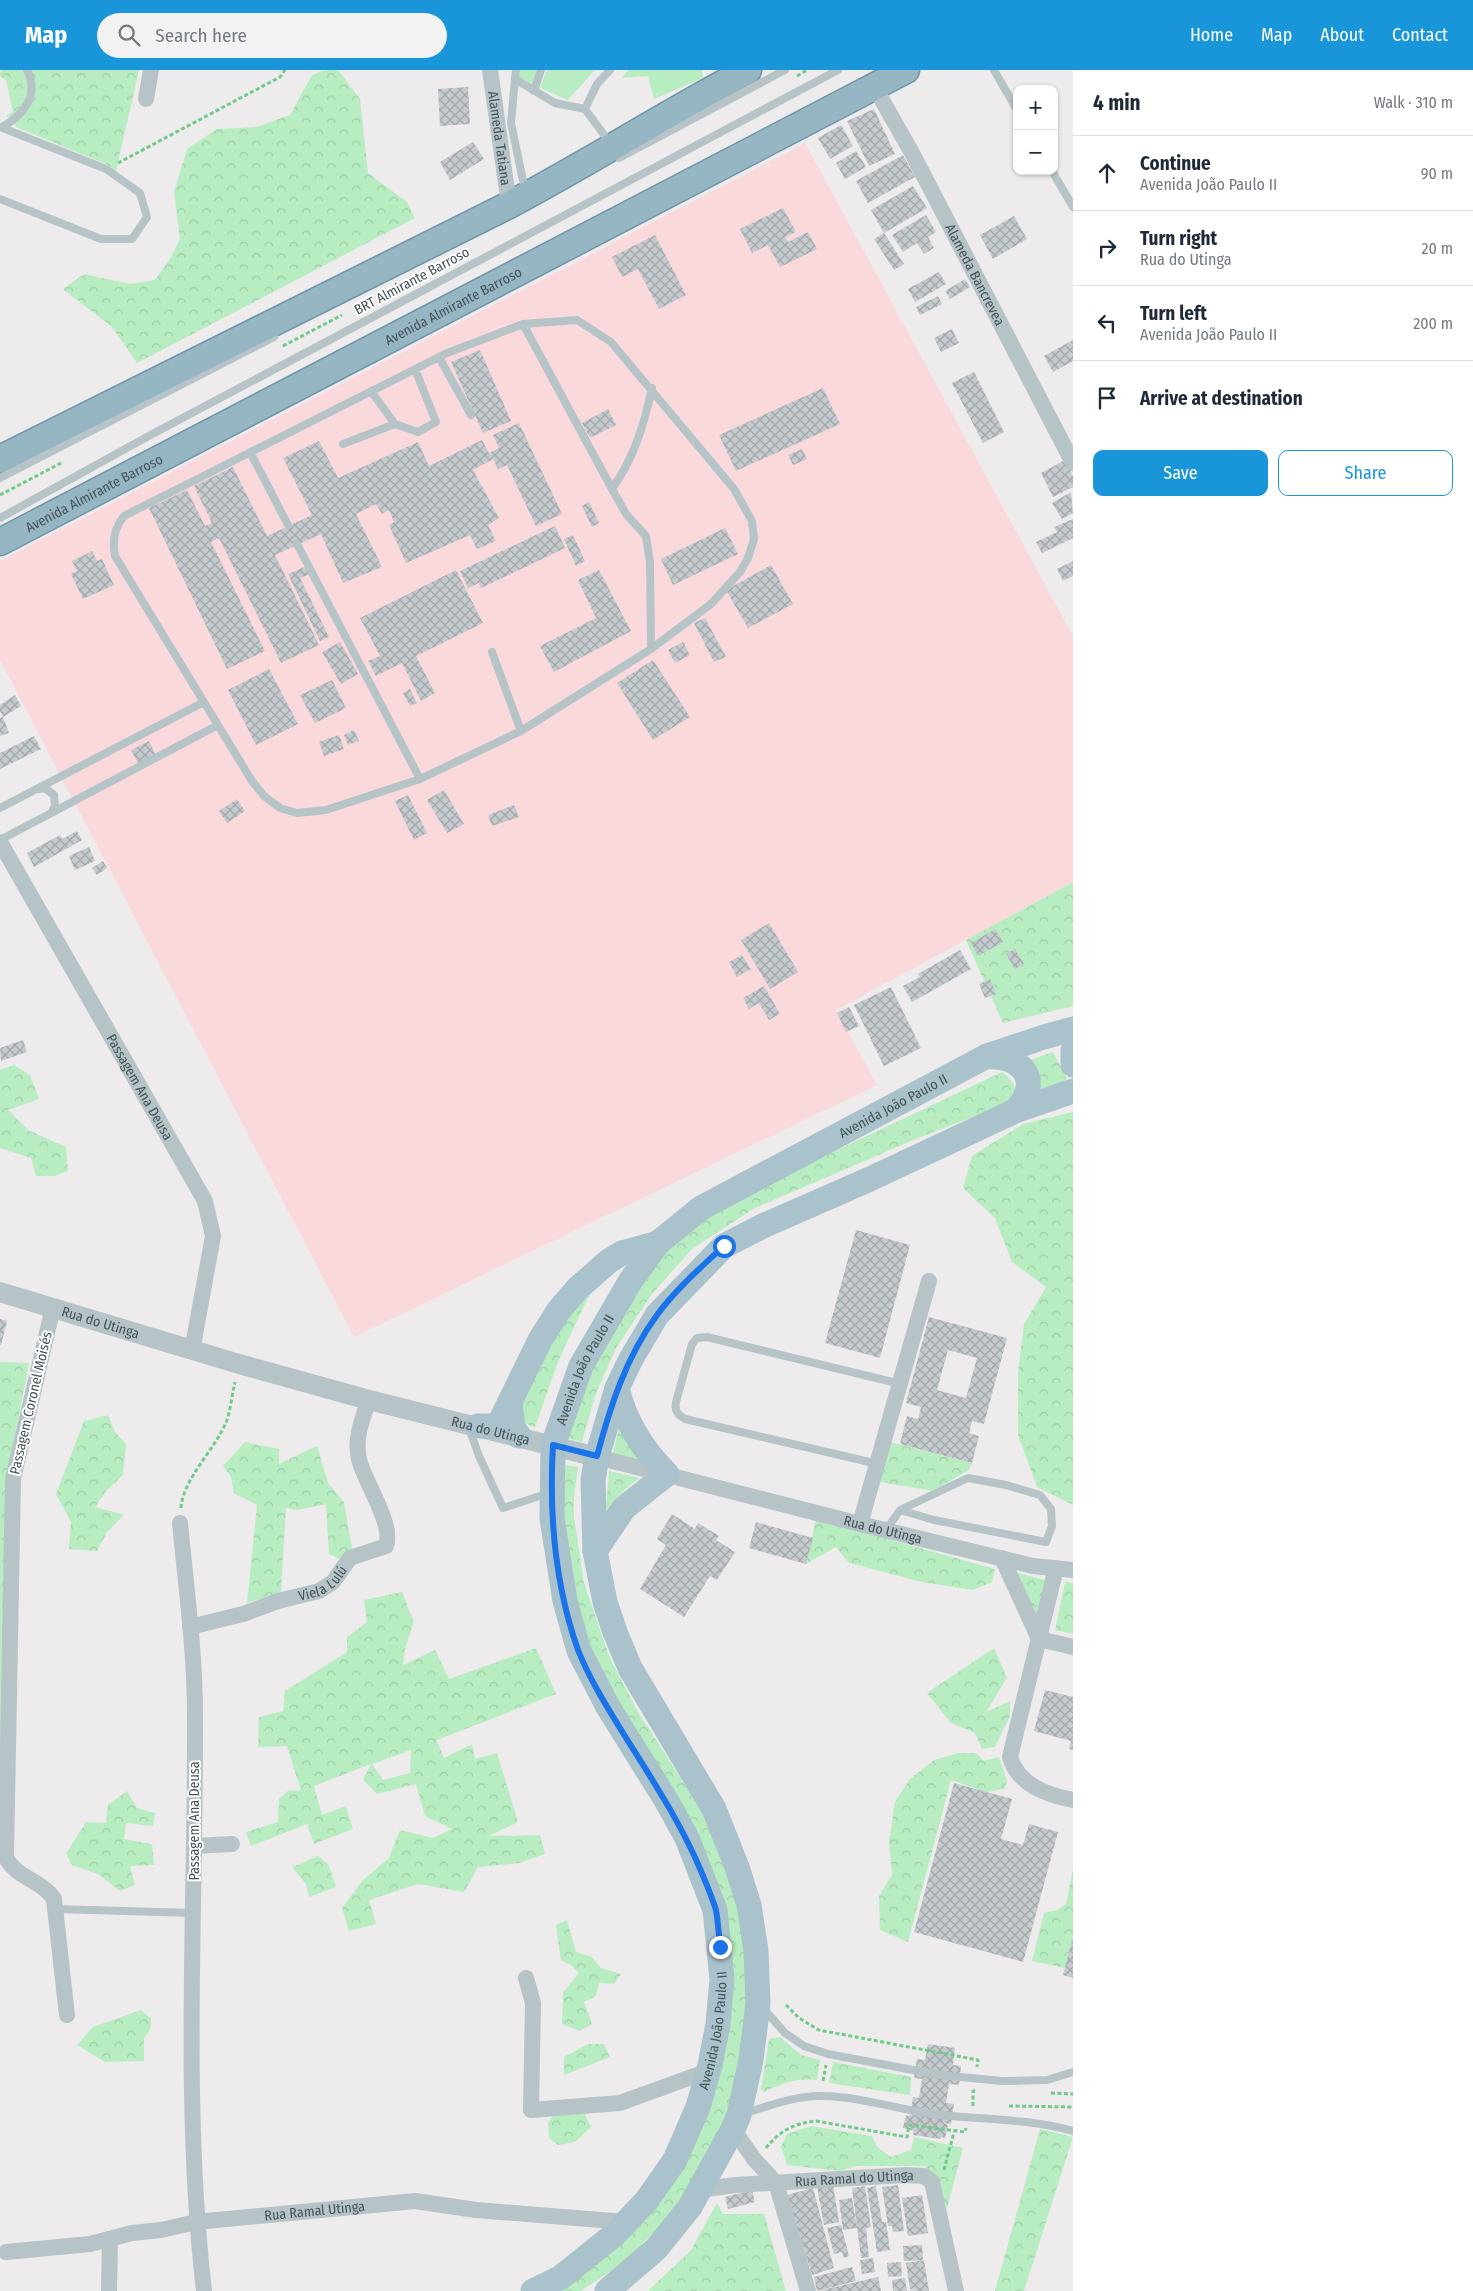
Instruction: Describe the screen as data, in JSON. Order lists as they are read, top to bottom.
{
  "streets": {
    "highway": ["Avenida Almirante Barroso"],
    "main road": ["Avenida João Paulo II"],
    "street": [
      "Alameda Tatiana",
      "Alameda Bancrevea",
      "Passagem Ana Deusa",
      "Rua do Utinga",
      "Passagem Coronel Moisés",
      "Viela Lulú",
      "Rua Ramal do Utinga",
      "Rua Ramal Utinga"
    ],
    "lane": ["BRT Almirante Barroso"]
  },
  "crossings": [
    ["Alameda Bancrevea", "Avenida Almirante Barroso"],
    ["Passagem Ana Deusa", "Rua do Utinga"],
    ["Passagem Ana Deusa", "Viela Lulú"],
    ["Passagem Ana Deusa", "Rua Ramal Utinga"],
    ["Avenida João Paulo II", "Rua do Utinga"],
    ["Avenida João Paulo II", "Rua Ramal Utinga"],
    ["Rua do Utinga", "Passagem Coronel Moisés"],
    ["Rua do Utinga", "Viela Lulú"]
  ],
  "page": {
    "header": "Map",
    "search": "Search here",
    "nav": [
      "Home",
      "Map",
      "About",
      "Contact"
    ],
    "heading": ["4 min", "Walk · 310 m"],
    "map_buttons": ["+", "−"],
    "list": [
      ["Continue", "Avenida João Paulo II", "90 m"],
      ["Turn right", "Rua do Utinga", "20 m"],
      ["Turn left", "Avenida João Paulo II", "200 m"],
      "Arrive at destination"
    ],
    "buttons": ["Save", "Share"]
  }
}
